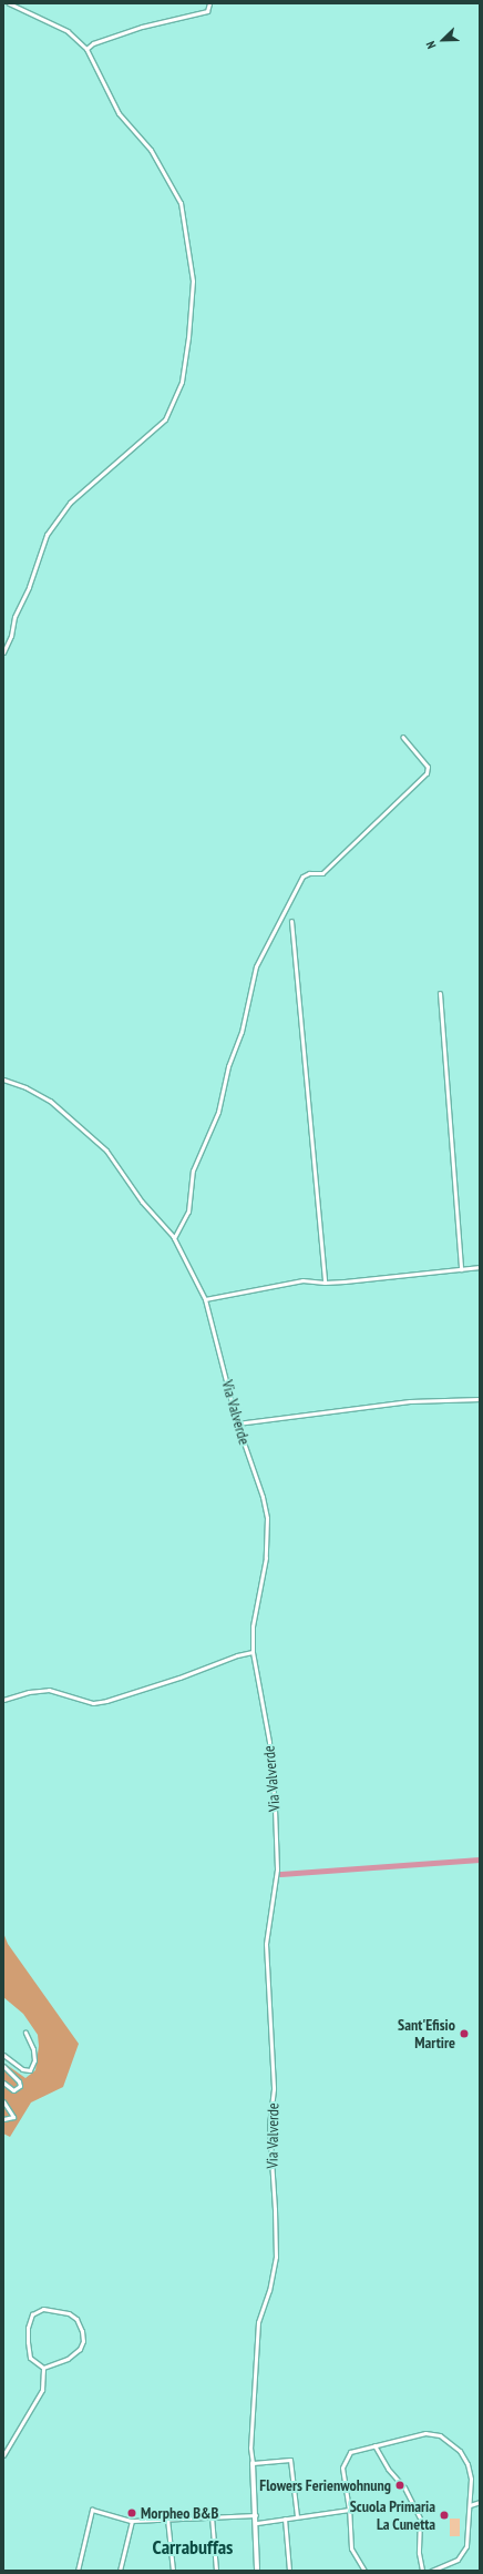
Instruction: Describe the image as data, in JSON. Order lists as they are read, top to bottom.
{
  "streets": {
    "street": ["Via Valverde"]
  },
  "districts": ["Carrabuffas"],
  "places": [
    "Sant'Efisio Martire",
    "Flowers Ferienwohnung",
    "Morpheo B&B",
    "Scuola Primaria La Cunetta"
  ],
  "north": "bottom left"
}
